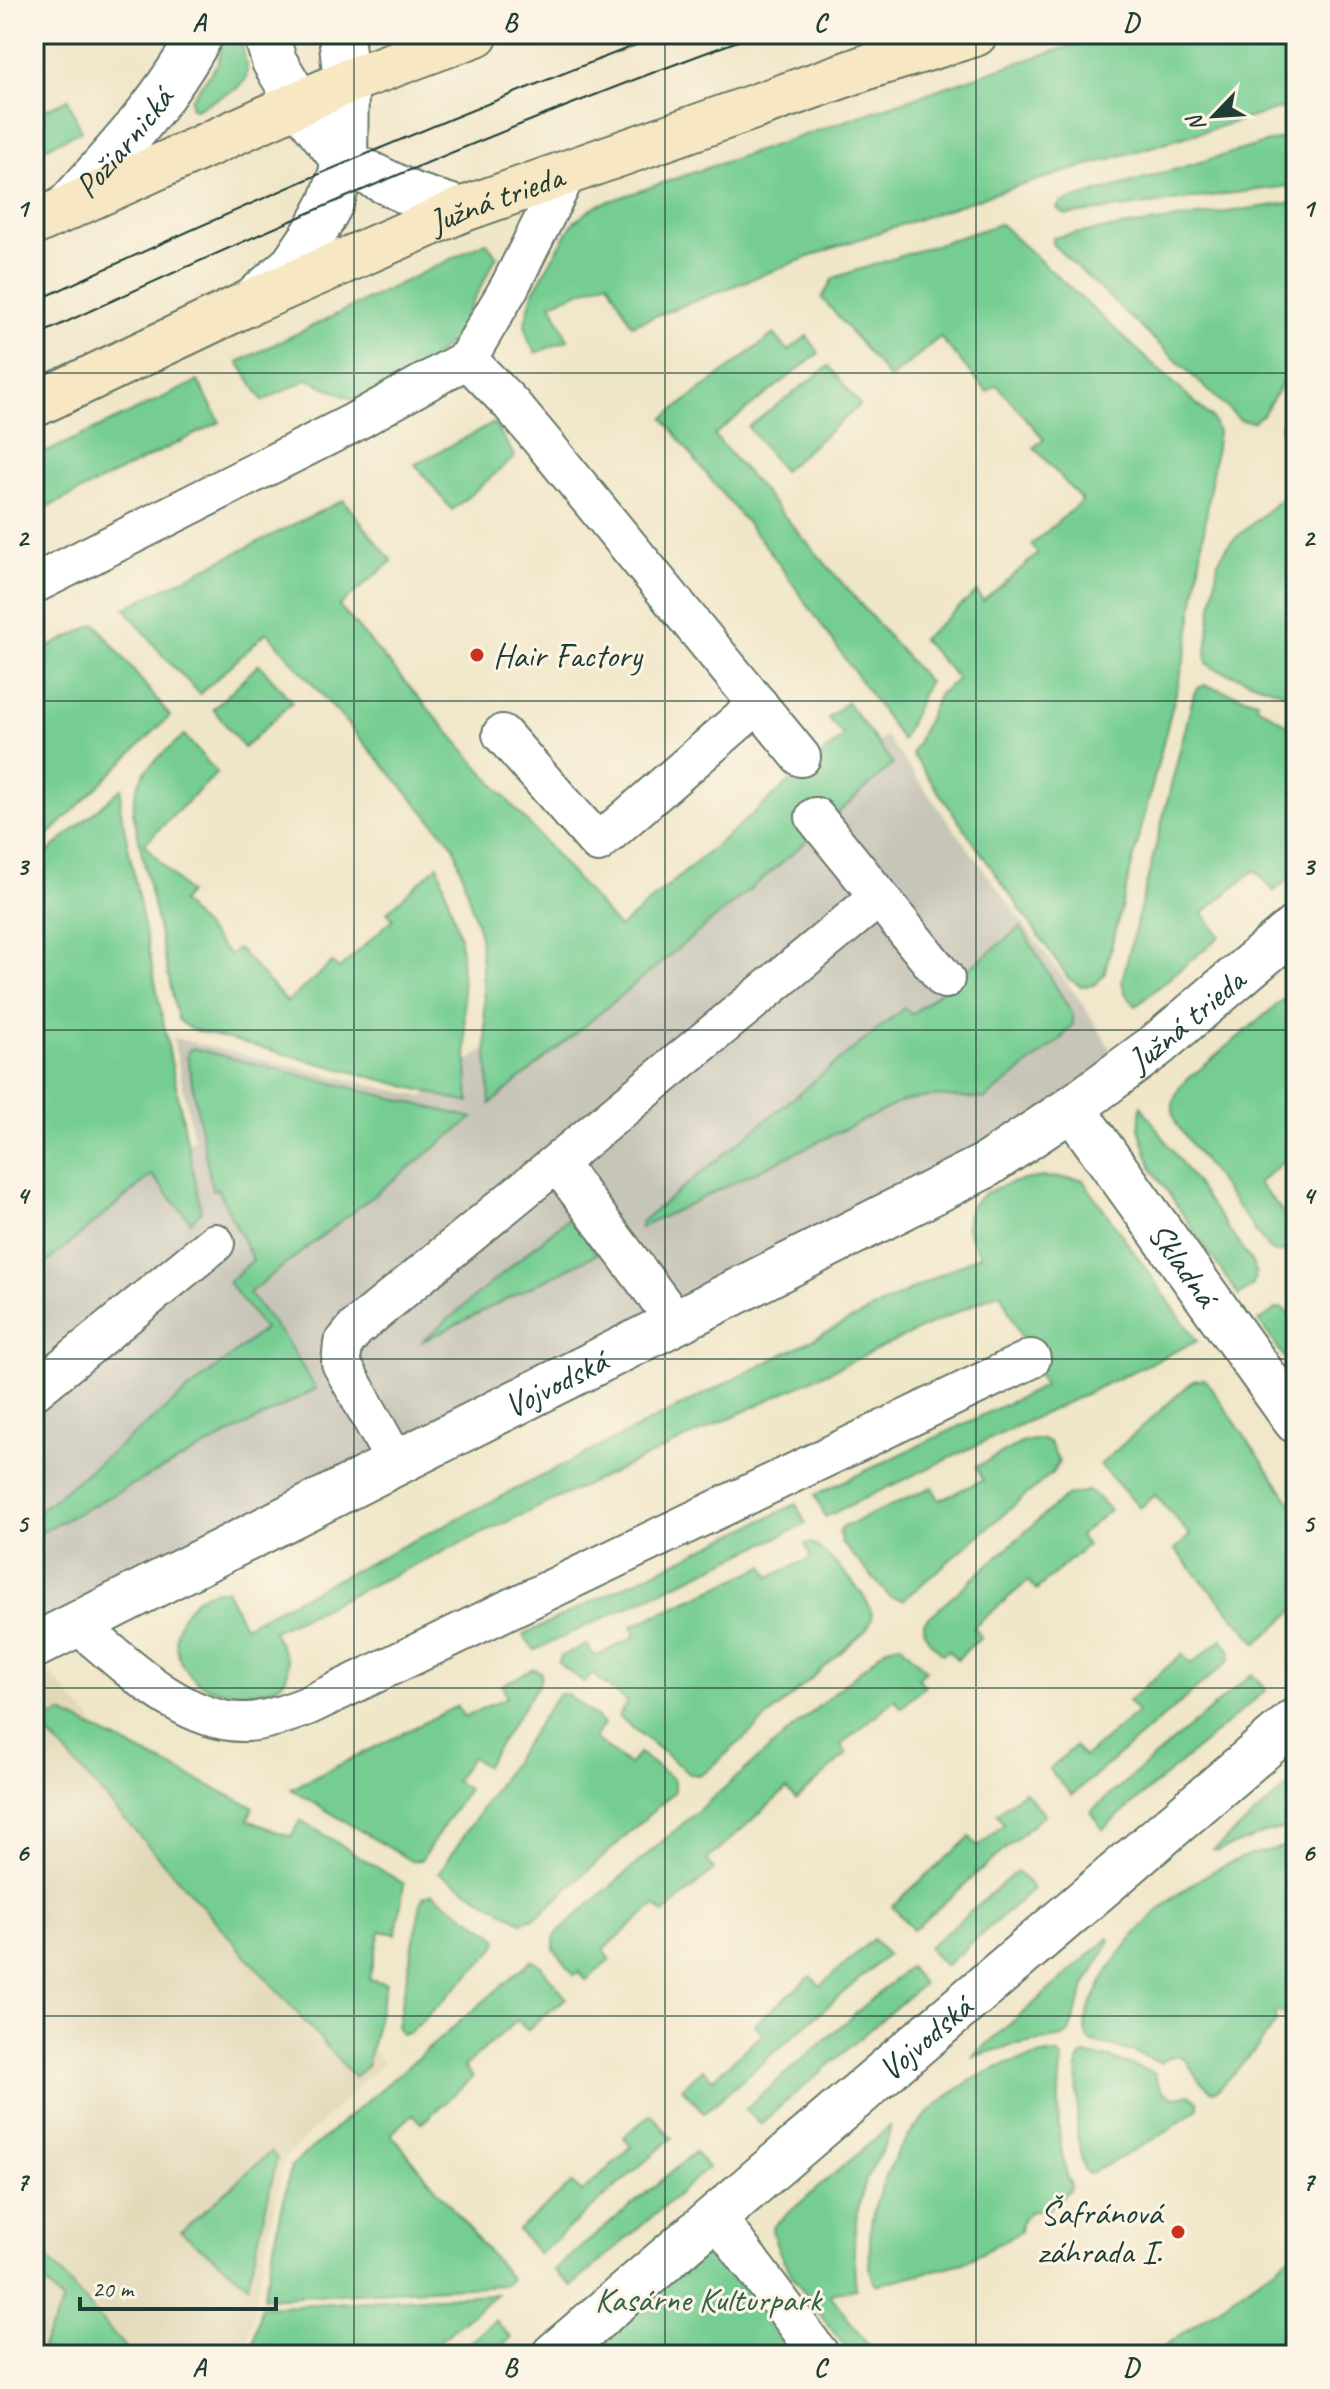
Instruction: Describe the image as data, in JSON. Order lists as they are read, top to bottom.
{
  "streets": {
    "street": [
      "Požiarnická",
      "Južná trieda",
      "Skladná",
      "Vojvodská"
    ]
  },
  "crossings": [
    ["Južná trieda", "Skladná"],
    ["Južná trieda", "Vojvodská"],
    ["Skladná", "Vojvodská"]
  ],
  "parks": ["Kasárne Kulturpark"],
  "places": ["Hair Factory", "Šafránová záhrada I."],
  "scale_bar": "20 m",
  "north": "bottom left",
  "grid": {
    "columns": [
      "A",
      "B",
      "C",
      "D"
    ],
    "rows": [
      "1",
      "2",
      "3",
      "4",
      "5",
      "6",
      "7"
    ]
  }
}
